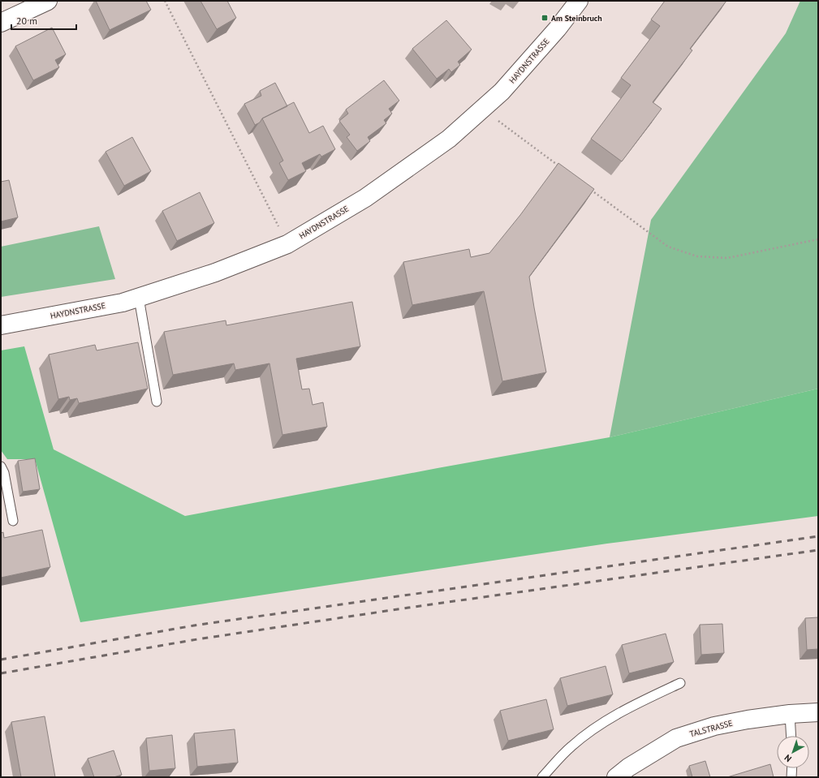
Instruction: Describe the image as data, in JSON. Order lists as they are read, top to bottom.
{
  "streets": {
    "street": ["HAYDNSTRASSE", "TALSTRASSE"]
  },
  "places": {
    "transit": ["Am Steinbruch"]
  },
  "scale_bar": "20 m",
  "north": "bottom left"
}
